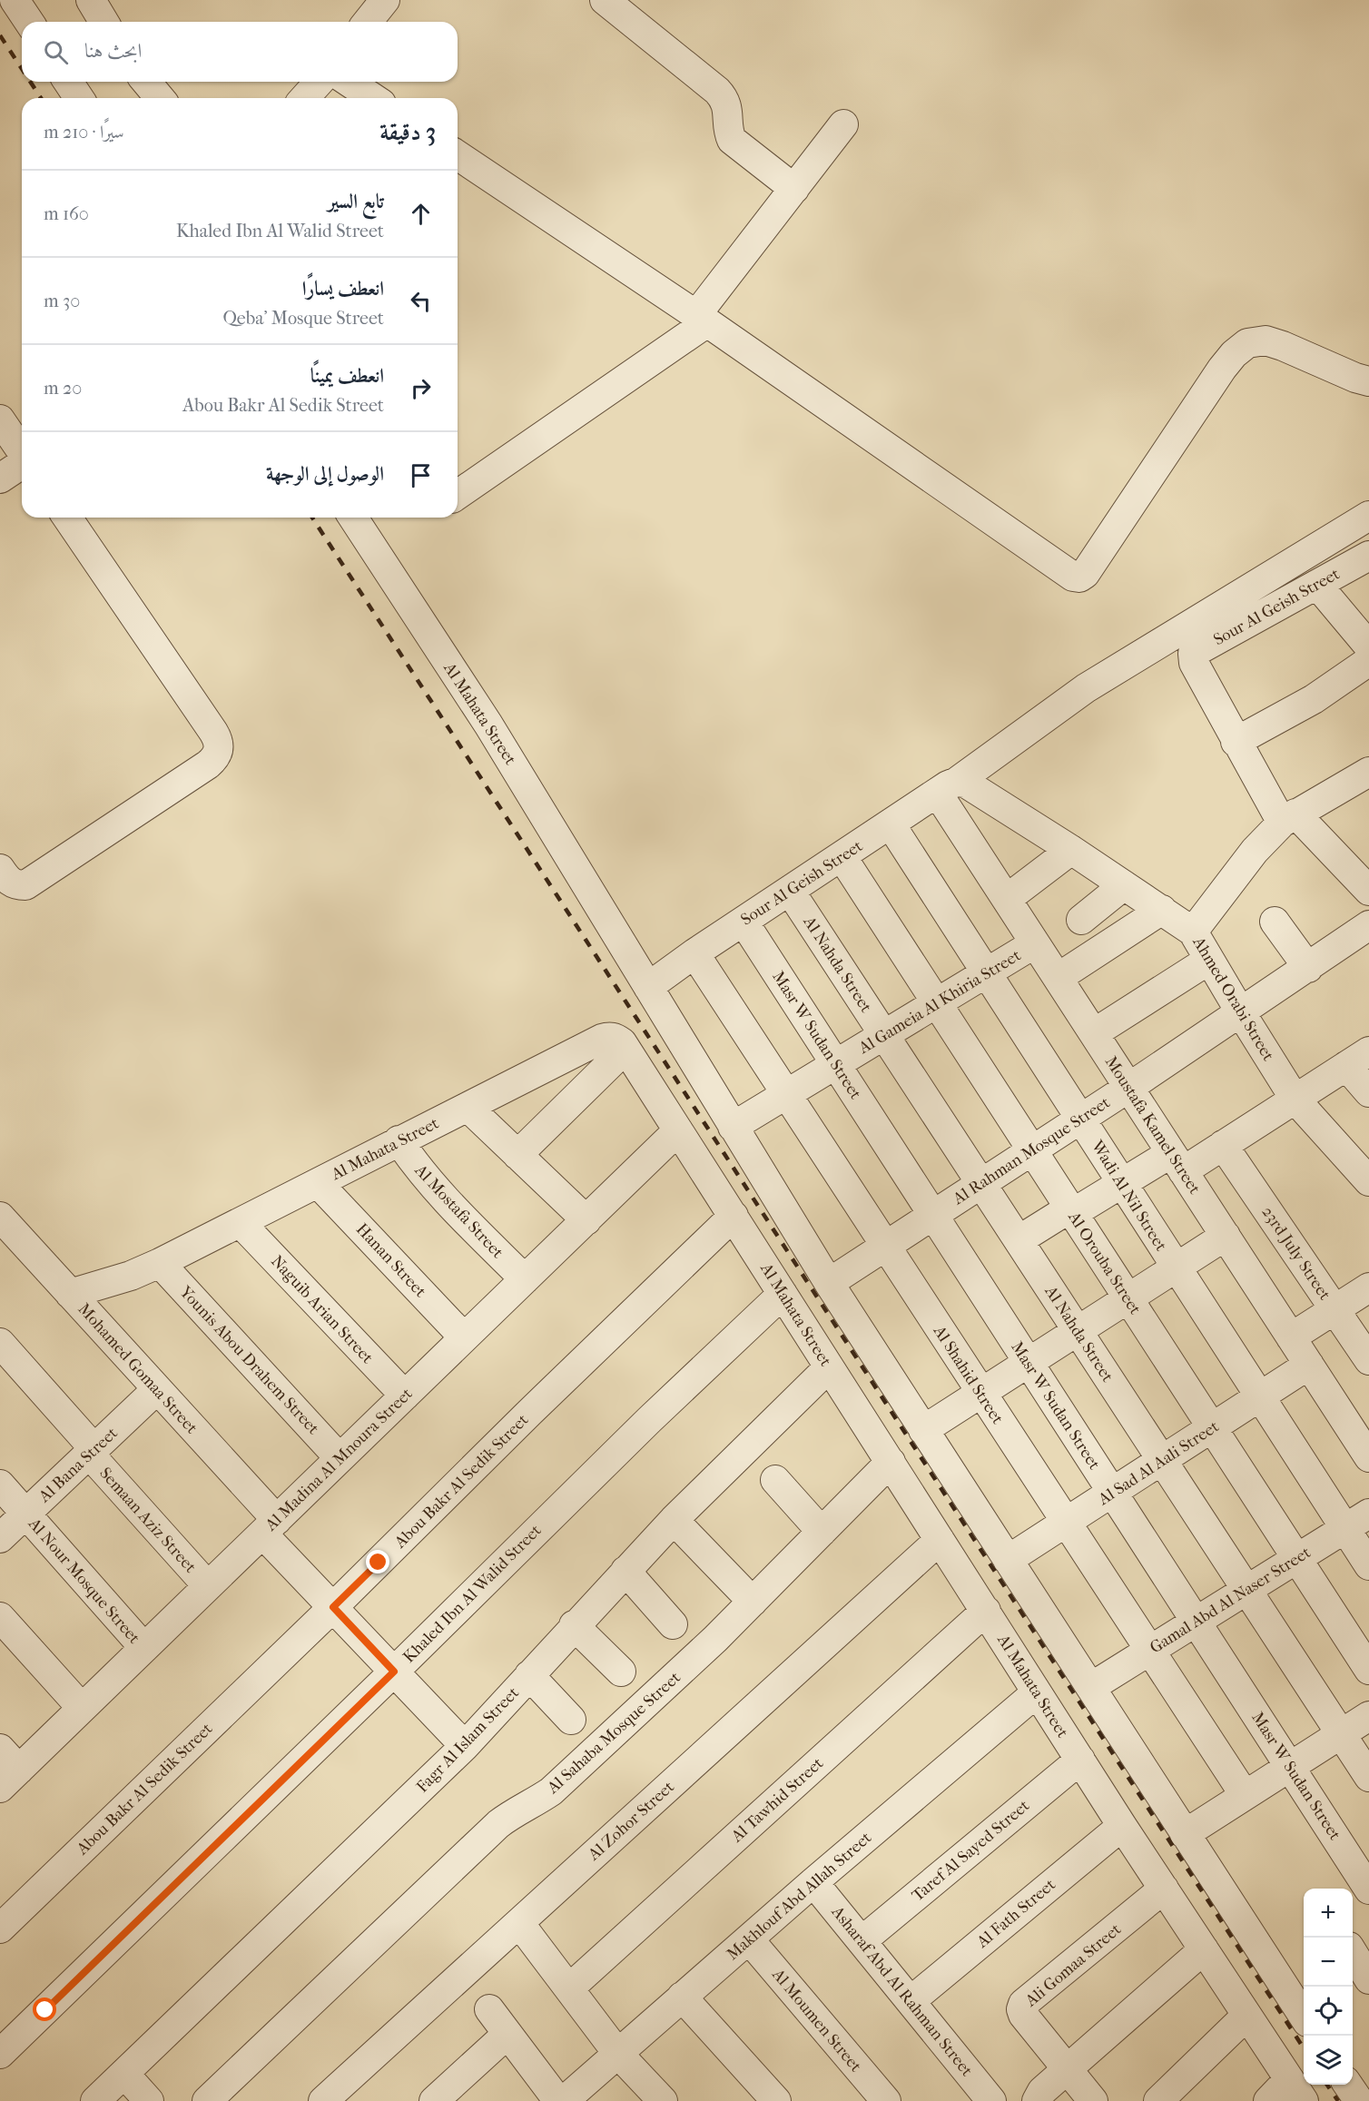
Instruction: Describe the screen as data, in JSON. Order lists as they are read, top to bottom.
{
  "streets": {
    "street": [
      "Sour Al Geish Street",
      "Al Mahata Street",
      "Al Nahda Street",
      "Ahmed Orabi Street",
      "Al Gameia Al Khiria Street",
      "Masr W Sudan Street",
      "Moustafa Kamel Street",
      "Al Rahman Mosque Street",
      "Wadi Al Nil Street",
      "Al Mostafa Street",
      "23rd July Street",
      "Hanan Street",
      "Al Orouba Street",
      "Naguib Arian Street",
      "Younis Abou Drahem Street",
      "Mohamed Gomaa Street",
      "Al Shahid Street",
      "Al Madina Al Mnoura Street",
      "Al Sad Al Aali Street",
      "Al Bana Street",
      "Abou Bakr Al Sedik Street",
      "Semaan Aziz Street",
      "Al Nour Mosque Street",
      "Khaled Ibn Al Walid Street",
      "Gamal Abd Al Naser Street",
      "Al Sahaba Mosque Street",
      "Fagr Al Islam Street",
      "Al Tawhid Street",
      "Al Zohor Street",
      "Taref Al Sayed Street",
      "Makhlouf Abd Allah Street",
      "Al Fath Street",
      "Ali Gomaa Street",
      "Asharaf Abd Al Rahman Street",
      "Al Moumen Street"
    ]
  },
  "crossings": [
    ["Sour Al Geish Street", "Al Mahata Street"],
    ["Sour Al Geish Street", "Al Nahda Street"],
    ["Sour Al Geish Street", "Ahmed Orabi Street"],
    ["Sour Al Geish Street", "Masr W Sudan Street"],
    ["Sour Al Geish Street", "Moustafa Kamel Street"],
    ["Sour Al Geish Street", "Wadi Al Nil Street"],
    ["Sour Al Geish Street", "Al Orouba Street"],
    ["Sour Al Geish Street", "Al Shahid Street"],
    ["Al Mahata Street", "Al Gameia Al Khiria Street"],
    ["Al Mahata Street", "Al Rahman Mosque Street"],
    ["Al Mahata Street", "Al Mostafa Street"],
    ["Al Mahata Street", "Hanan Street"],
    ["Al Mahata Street", "Naguib Arian Street"],
    ["Al Mahata Street", "Younis Abou Drahem Street"],
    ["Al Mahata Street", "Mohamed Gomaa Street"],
    ["Al Mahata Street", "Al Madina Al Mnoura Street"],
    ["Al Mahata Street", "Al Sad Al Aali Street"],
    ["Al Mahata Street", "Abou Bakr Al Sedik Street"],
    ["Al Mahata Street", "Khaled Ibn Al Walid Street"],
    ["Al Mahata Street", "Gamal Abd Al Naser Street"],
    ["Al Mahata Street", "Al Sahaba Mosque Street"],
    ["Al Mahata Street", "Fagr Al Islam Street"],
    ["Al Mahata Street", "Al Tawhid Street"],
    ["Al Mahata Street", "Al Zohor Street"],
    ["Al Mahata Street", "Taref Al Sayed Street"],
    ["Al Mahata Street", "Makhlouf Abd Allah Street"],
    ["Al Mahata Street", "Al Fath Street"],
    ["Al Mahata Street", "Ali Gomaa Street"],
    ["Al Nahda Street", "Al Gameia Al Khiria Street"],
    ["Al Nahda Street", "Al Rahman Mosque Street"],
    ["Al Nahda Street", "Al Sad Al Aali Street"],
    ["Al Nahda Street", "Gamal Abd Al Naser Street"],
    ["Ahmed Orabi Street", "Moustafa Kamel Street"],
    ["Ahmed Orabi Street", "Al Rahman Mosque Street"],
    ["Al Gameia Al Khiria Street", "Masr W Sudan Street"],
    ["Al Gameia Al Khiria Street", "Moustafa Kamel Street"],
    ["Al Gameia Al Khiria Street", "Wadi Al Nil Street"],
    ["Al Gameia Al Khiria Street", "Al Orouba Street"],
    ["Al Gameia Al Khiria Street", "Al Shahid Street"],
    ["Masr W Sudan Street", "Al Rahman Mosque Street"],
    ["Masr W Sudan Street", "Al Sad Al Aali Street"],
    ["Masr W Sudan Street", "Gamal Abd Al Naser Street"],
    ["Moustafa Kamel Street", "Al Rahman Mosque Street"],
    ["Moustafa Kamel Street", "Al Sad Al Aali Street"],
    ["Al Rahman Mosque Street", "Wadi Al Nil Street"],
    ["Al Rahman Mosque Street", "Al Orouba Street"],
    ["Al Rahman Mosque Street", "Al Shahid Street"],
    ["Wadi Al Nil Street", "Al Sad Al Aali Street"],
    ["Wadi Al Nil Street", "Gamal Abd Al Naser Street"],
    ["Al Mostafa Street", "Al Madina Al Mnoura Street"],
    ["Hanan Street", "Al Madina Al Mnoura Street"],
    ["Al Orouba Street", "Al Sad Al Aali Street"],
    ["Al Orouba Street", "Gamal Abd Al Naser Street"],
    ["Naguib Arian Street", "Al Madina Al Mnoura Street"],
    ["Younis Abou Drahem Street", "Al Madina Al Mnoura Street"],
    ["Mohamed Gomaa Street", "Al Madina Al Mnoura Street"],
    ["Mohamed Gomaa Street", "Al Bana Street"],
    ["Mohamed Gomaa Street", "Abou Bakr Al Sedik Street"],
    ["Mohamed Gomaa Street", "Khaled Ibn Al Walid Street"],
    ["Mohamed Gomaa Street", "Fagr Al Islam Street"],
    ["Al Shahid Street", "Al Sad Al Aali Street"],
    ["Al Shahid Street", "Gamal Abd Al Naser Street"],
    ["Al Madina Al Mnoura Street", "Semaan Aziz Street"],
    ["Al Madina Al Mnoura Street", "Al Nour Mosque Street"],
    ["Al Bana Street", "Semaan Aziz Street"],
    ["Al Bana Street", "Al Nour Mosque Street"],
    ["Taref Al Sayed Street", "Asharaf Abd Al Rahman Street"],
    ["Makhlouf Abd Allah Street", "Asharaf Abd Al Rahman Street"],
    ["Makhlouf Abd Allah Street", "Al Moumen Street"],
    ["Al Fath Street", "Asharaf Abd Al Rahman Street"]
  ],
  "page": {
    "search": "ابحث هنا",
    "heading": ["3 دقيقة", "سيرًا · 210 m"],
    "list": [
      ["تابع السير", "Khaled Ibn Al Walid Street", "160 m"],
      ["انعطف يسارًا", "Qeba' Mosque Street", "30 m"],
      ["انعطف يمينًا", "Abou Bakr Al Sedik Street", "20 m"],
      "الوصول إلى الوجهة"
    ],
    "map_buttons": ["+", "−"]
  }
}
